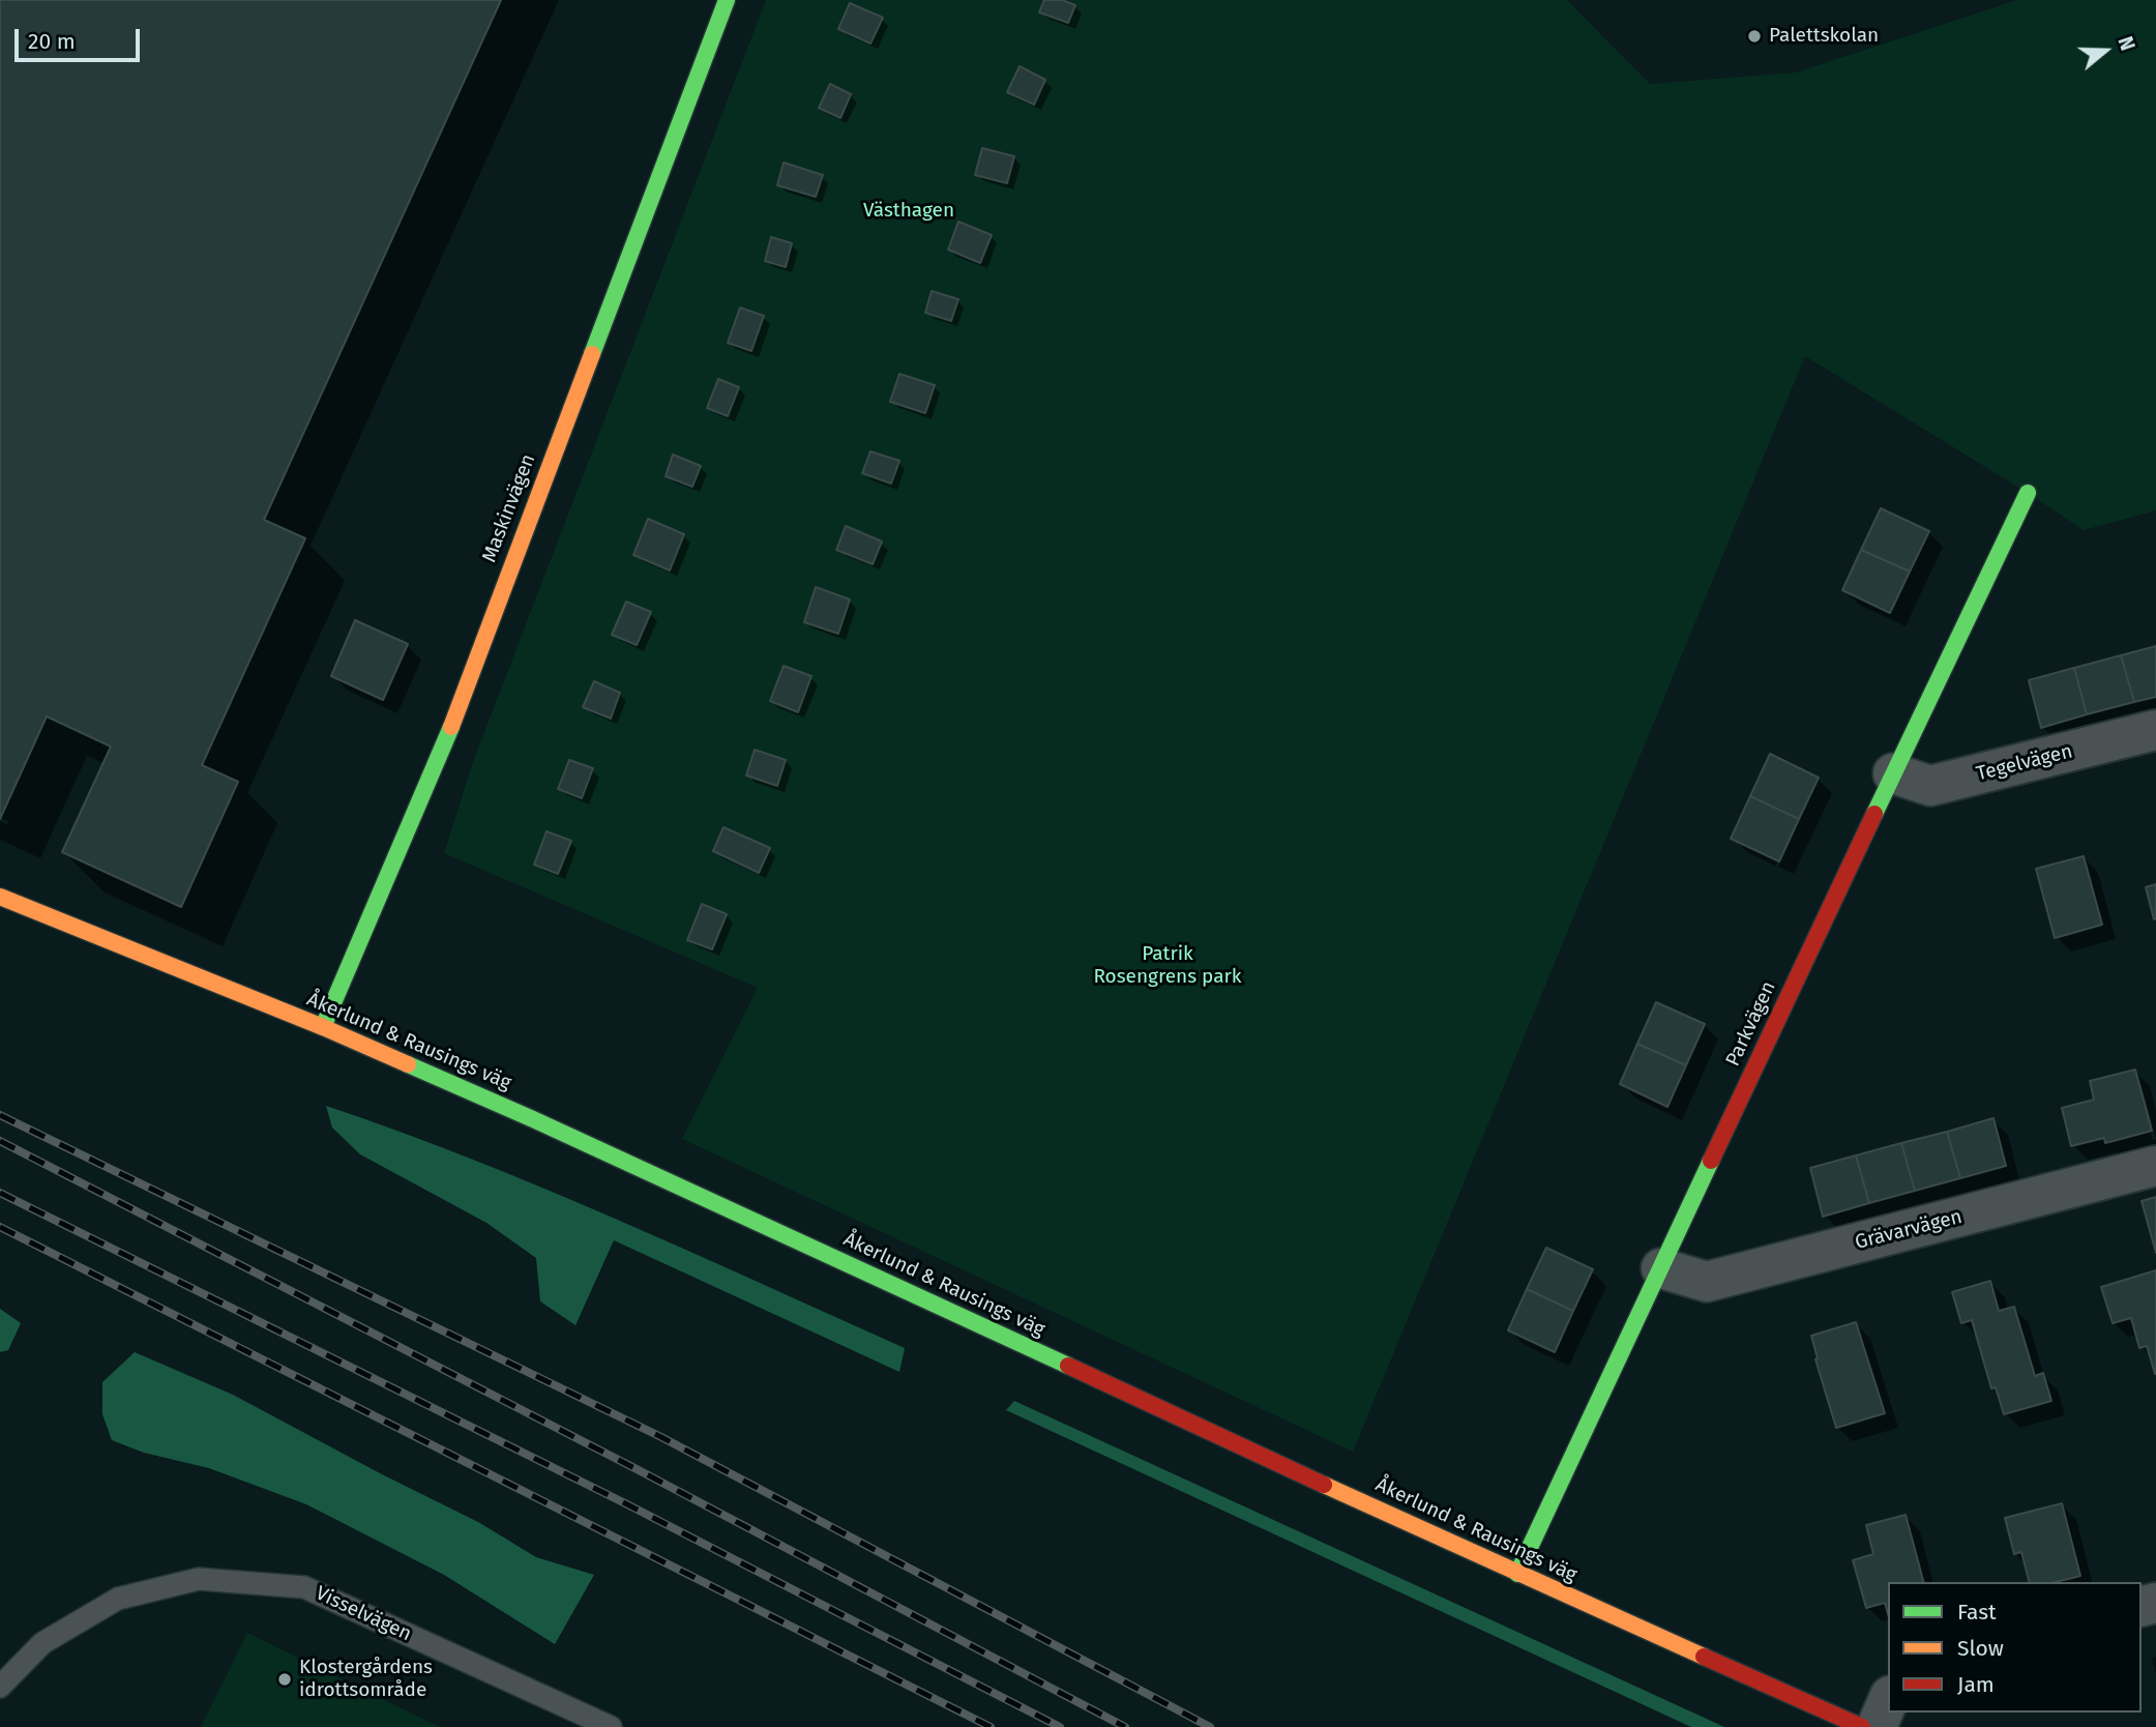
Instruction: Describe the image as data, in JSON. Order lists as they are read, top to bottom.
{
  "streets": {
    "street": [
      "Maskinvägen",
      "Tegelvägen",
      "Parkvägen",
      "Åkerlund & Rausings väg",
      "Grävarvägen"
    ],
    "lane": ["Visselvägen"]
  },
  "crossings": [
    ["Maskinvägen", "Åkerlund & Rausings väg"],
    ["Tegelvägen", "Parkvägen"],
    ["Parkvägen", "Åkerlund & Rausings väg"],
    ["Parkvägen", "Grävarvägen"]
  ],
  "parks": ["Västhagen", "Patrik Rosengrens park"],
  "places": ["Palettskolan", "Klostergårdens idrottsområde"],
  "legend": ["Fast", "Slow", "Jam"],
  "scale_bar": "20 m",
  "north": "right"
}
